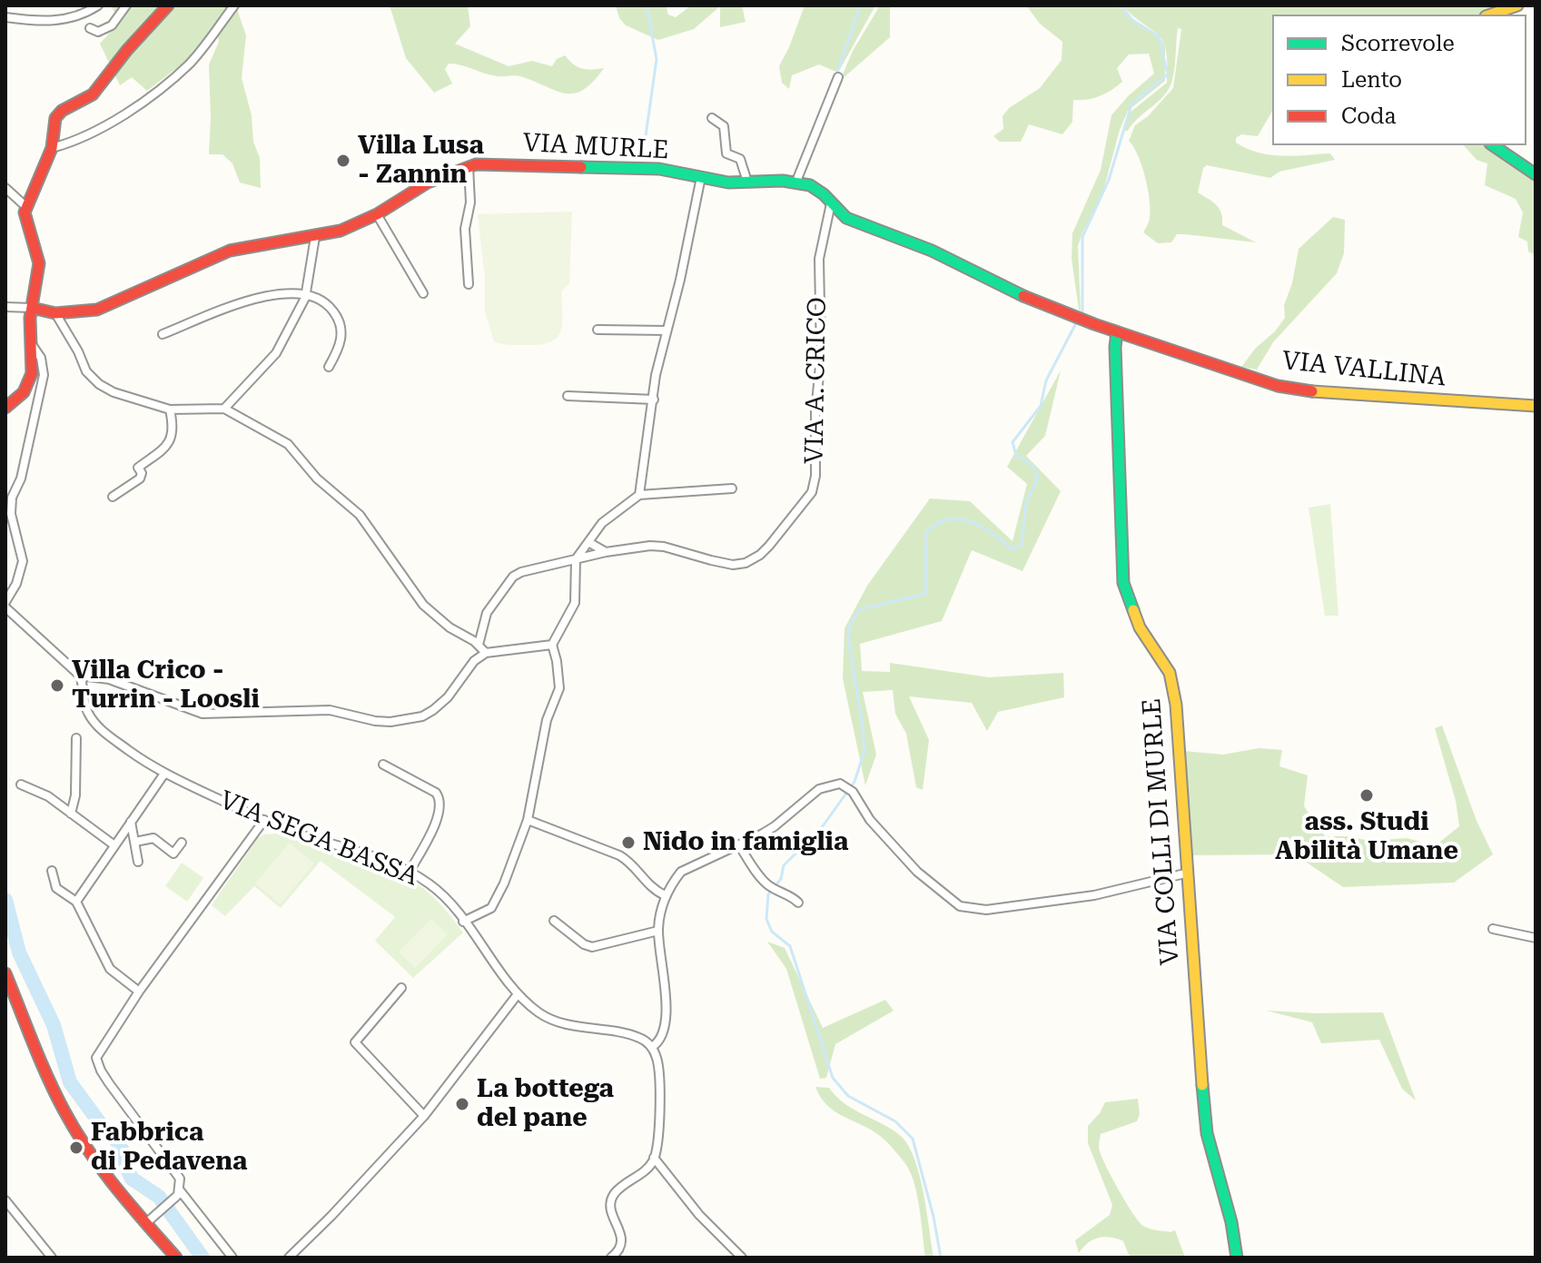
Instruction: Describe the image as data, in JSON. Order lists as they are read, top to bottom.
{
  "streets": {
    "main road": ["VIA MURLE", "VIA VALLINA", "VIA COLLI DI MURLE"],
    "street": ["VIA A. CRICO", "VIA SEGA BASSA"]
  },
  "crossings": [
    ["VIA MURLE", "VIA VALLINA"],
    ["VIA MURLE", "VIA A. CRICO"],
    ["VIA MURLE", "VIA COLLI DI MURLE"],
    ["VIA VALLINA", "VIA COLLI DI MURLE"]
  ],
  "places": [
    "Villa Lusa - Zannin",
    "Villa Crico - Turrin - Loosli",
    "ass. Studi Abilità Umane",
    "Nido in famiglia",
    "La bottega del pane",
    "Fabbrica di Pedavena"
  ],
  "legend": ["Scorrevole", "Lento", "Coda"]
}
